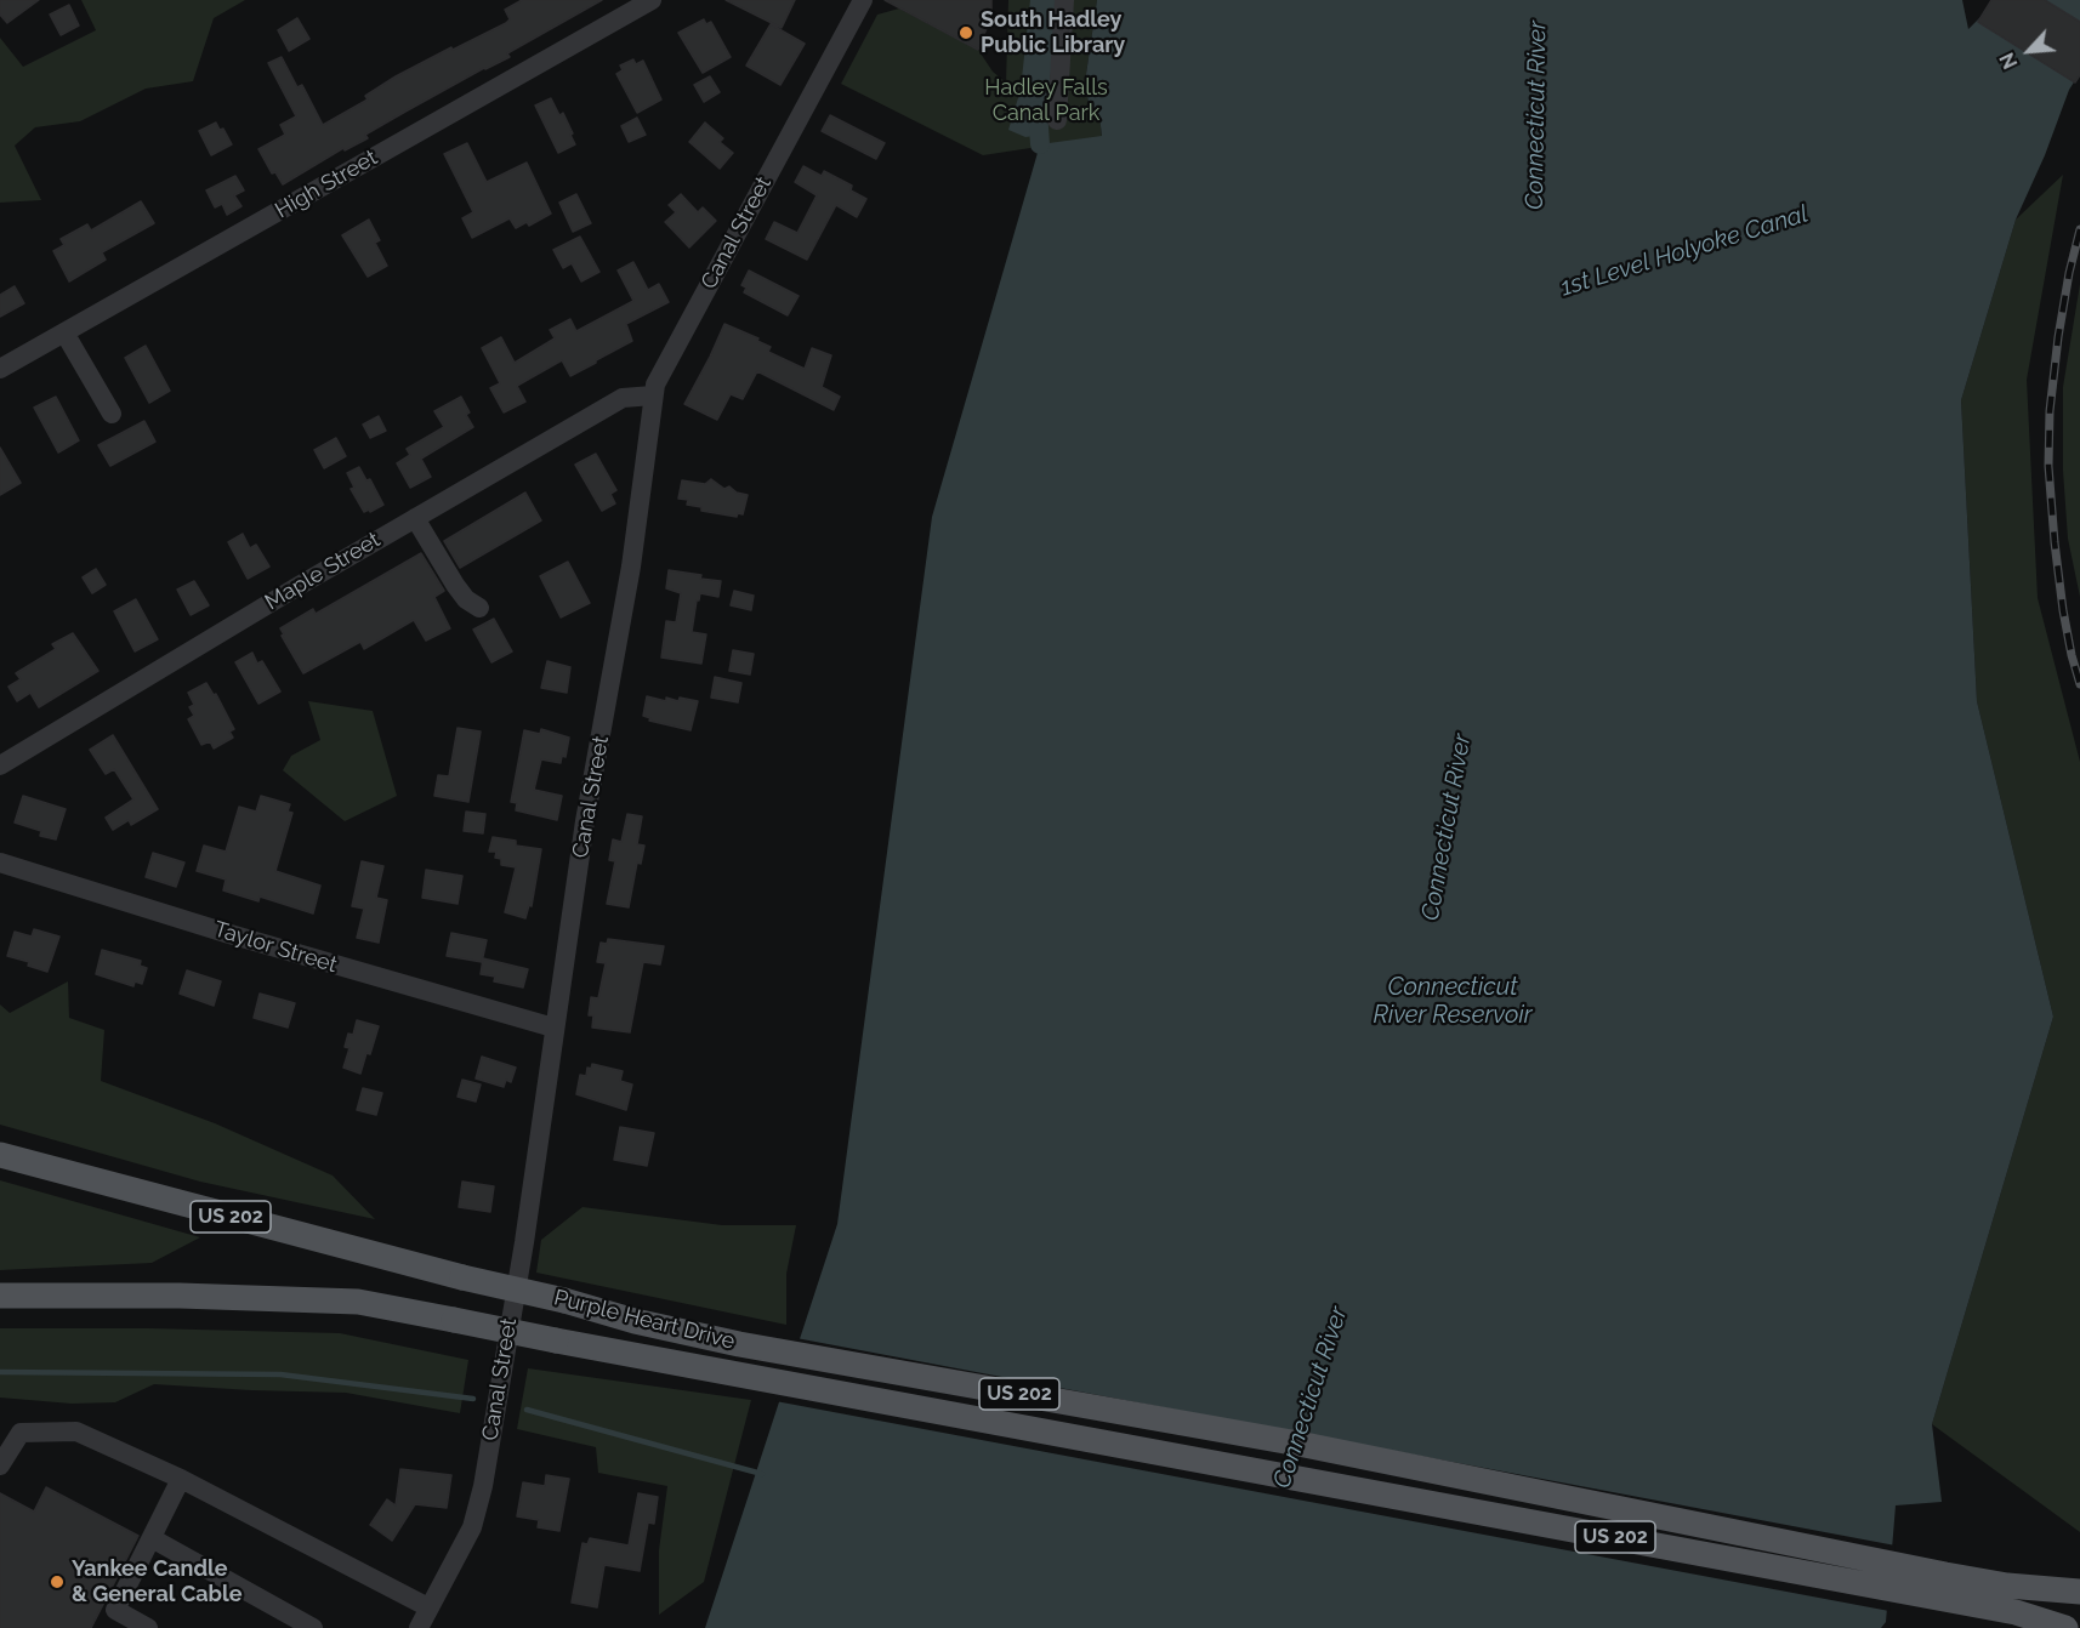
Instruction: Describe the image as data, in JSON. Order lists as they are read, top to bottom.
{
  "streets": {
    "main road": ["US 202", "Purple Heart Drive"],
    "street": [
      "High Street",
      "Canal Street",
      "Maple Street",
      "Taylor Street"
    ]
  },
  "crossings": [
    ["Canal Street", "Maple Street"],
    ["Canal Street", "Taylor Street"],
    ["US 202", "Purple Heart Drive"]
  ],
  "water": ["Connecticut River", "1st Level Holyoke Canal", "Connecticut River Reservoir"],
  "parks": ["Hadley Falls Canal Park"],
  "places": ["South Hadley Public Library", "Yankee Candle & General Cable"],
  "north": "bottom left"
}
